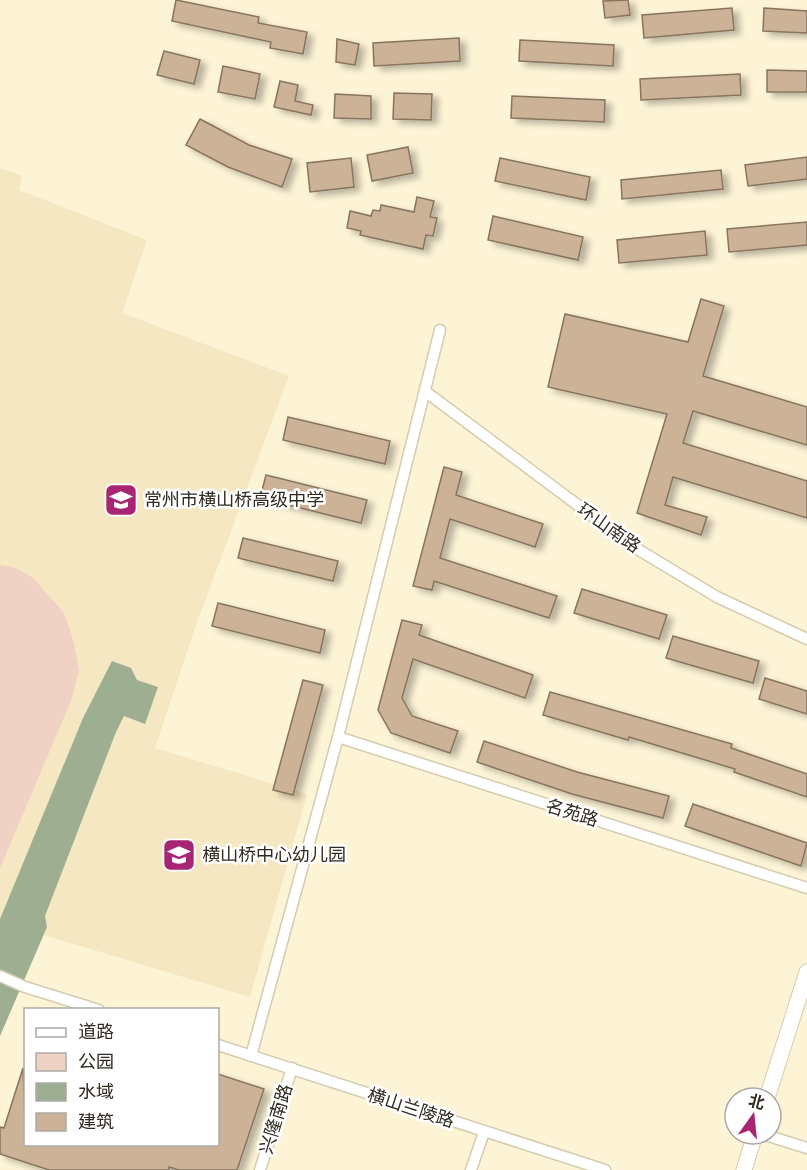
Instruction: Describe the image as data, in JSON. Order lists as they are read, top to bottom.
{
  "streets": {
    "street": [
      "环山南路",
      "名苑路",
      "横山兰陵路",
      "兴隆南路"
    ]
  },
  "crossings": [
    ["横山兰陵路", "兴隆南路"]
  ],
  "places": {
    "school or university": ["常州市横山桥高级中学", "横山桥中心幼儿园"]
  },
  "legend": [
    "道路",
    "公园",
    "水域",
    "建筑"
  ],
  "north": "top"
}
